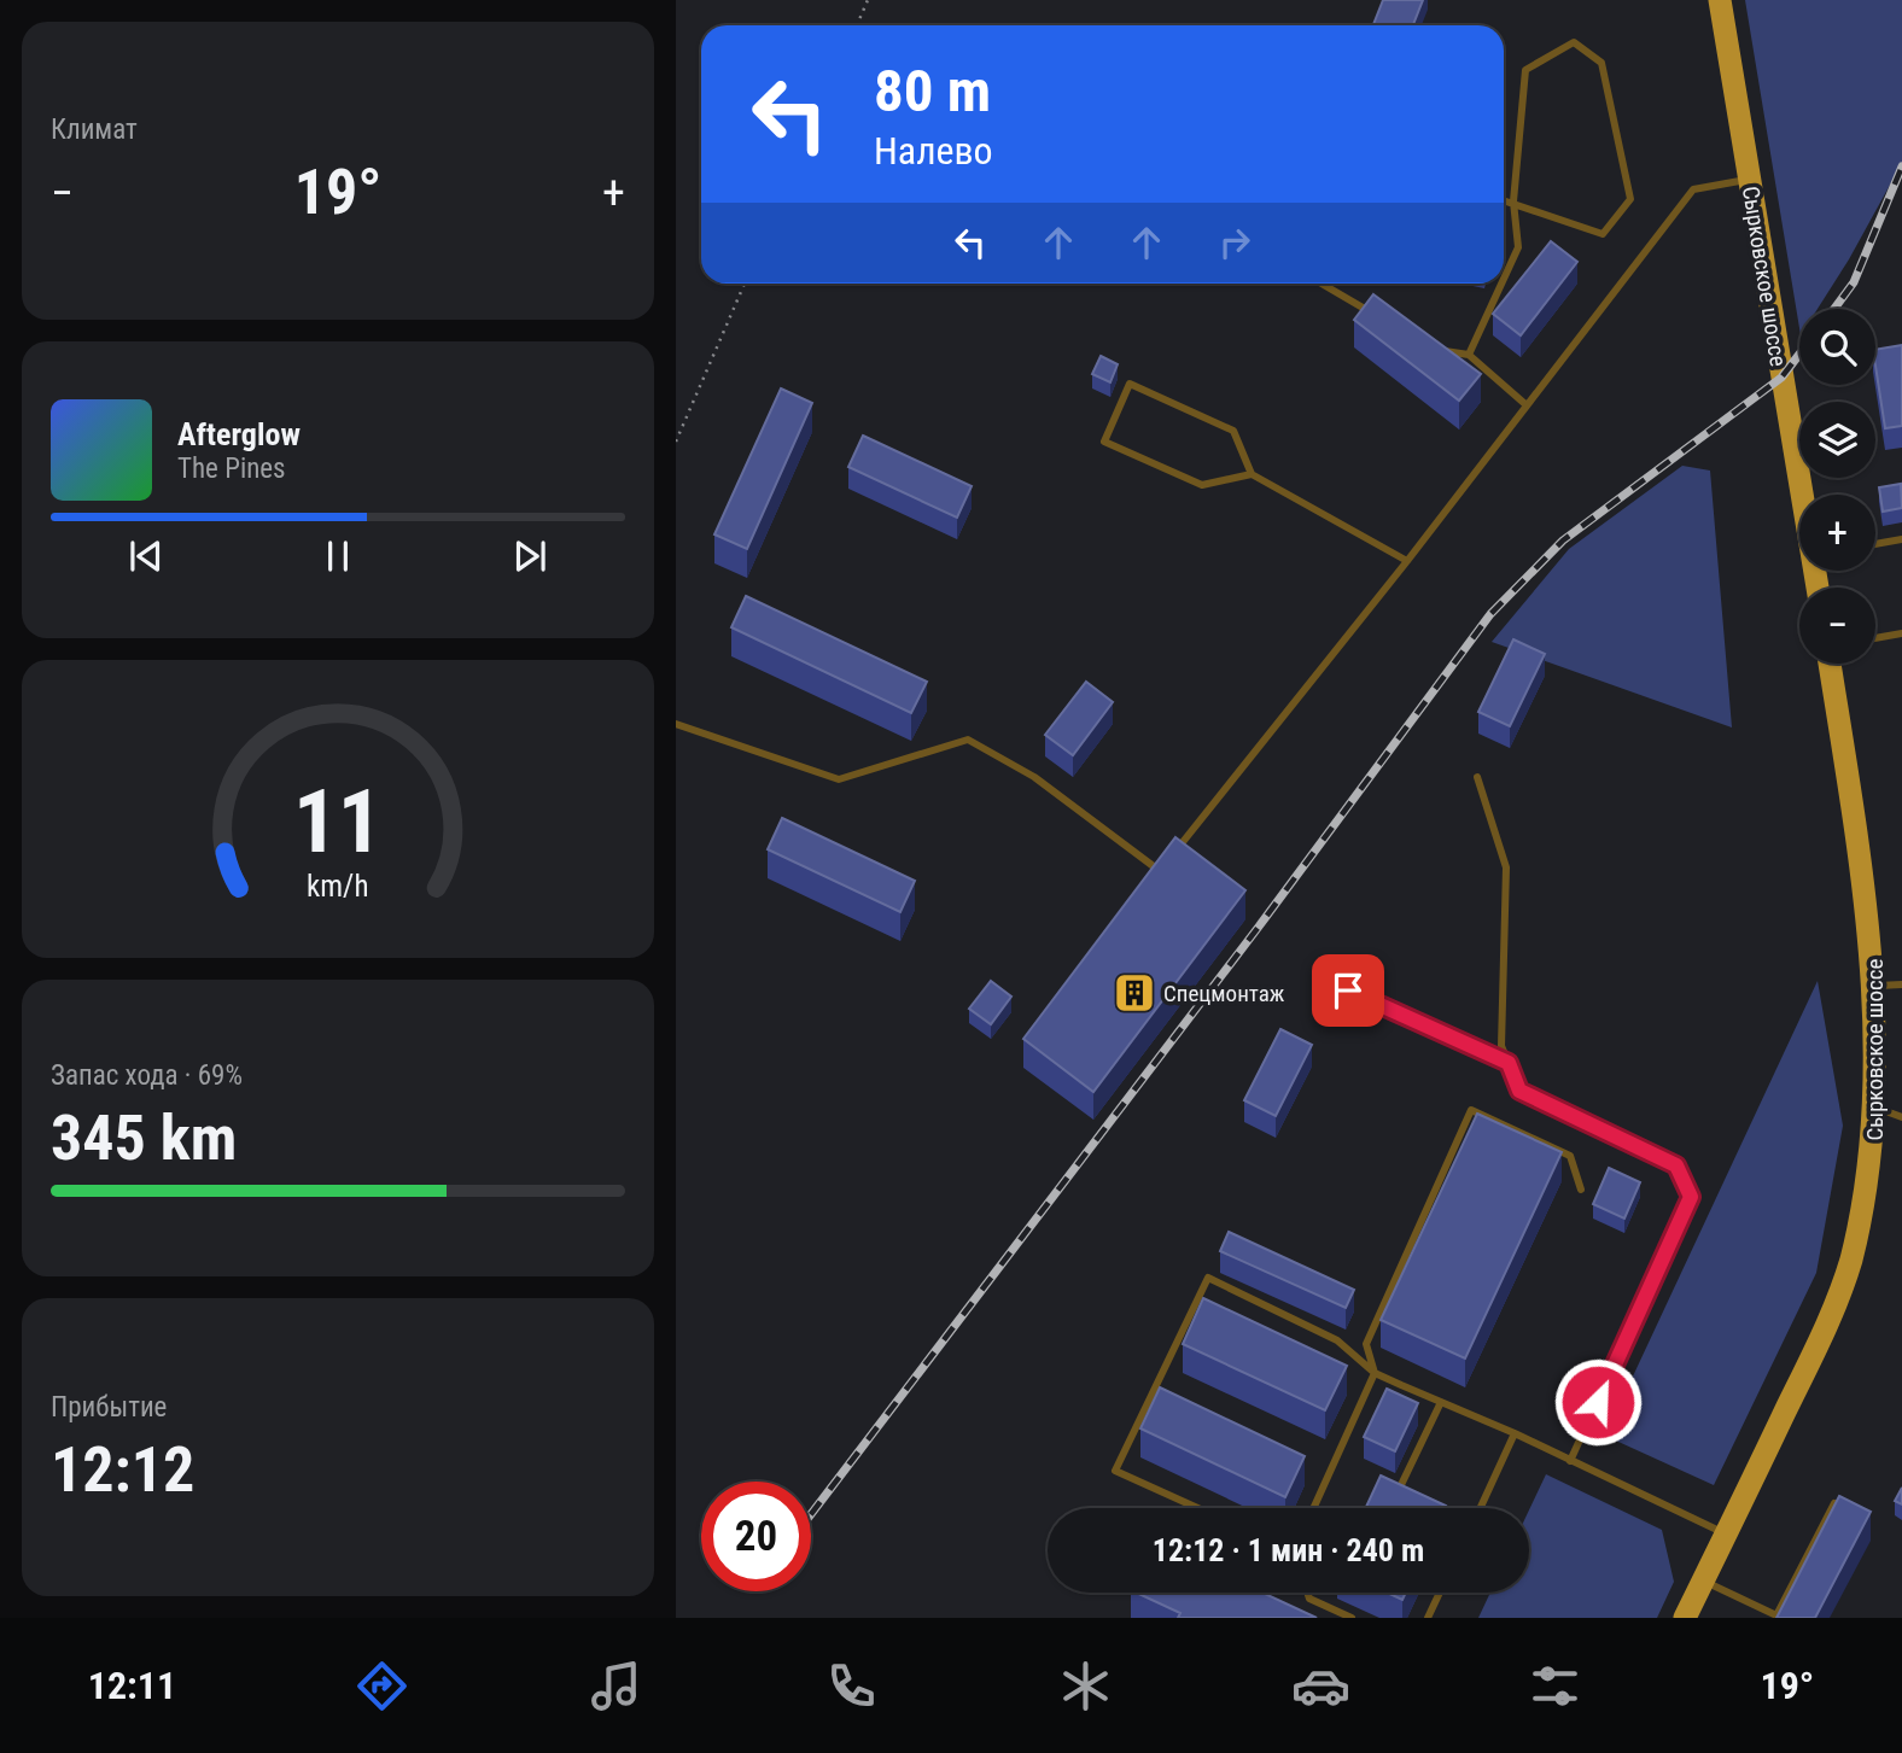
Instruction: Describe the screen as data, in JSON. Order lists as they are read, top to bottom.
{
  "streets": {
    "main road": ["Сырковское шоссе"]
  },
  "places": {
    "building": ["Спецмонтаж"]
  },
  "page": {
    "tile": [
      "Климат",
      ["Запас хода · 69%", "345 km"],
      ["Прибытие", "12:12"]
    ],
    "turn": ["80 m", "Налево"],
    "heat": ["−", "19°", "+"],
    "map_buttons": ["+", "−"],
    "song": ["Afterglow", "The Pines"],
    "limit": "20",
    "trip": "12:12 · 1 мин · 240 m",
    "tabs": ["12:11", "19°"],
    "gauge": ["11", "km/h"]
  }
}
